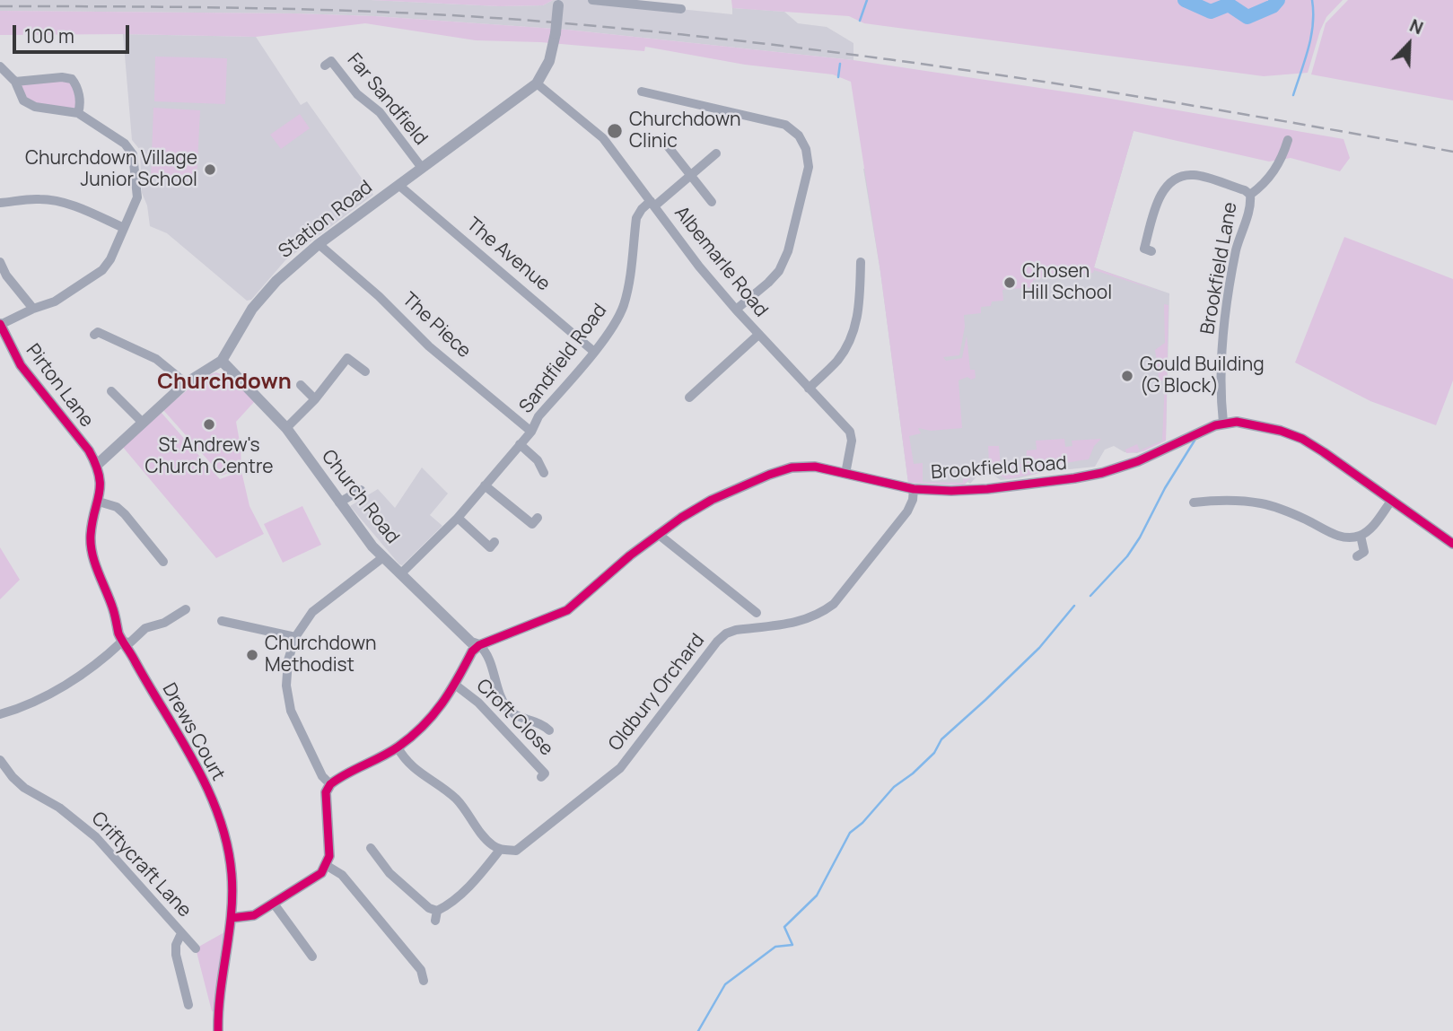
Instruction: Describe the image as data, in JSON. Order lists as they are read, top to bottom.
{
  "streets": {
    "street": [
      "Far Sandfield",
      "Station Road",
      "The Avenue",
      "Albemarle Road",
      "Brookfield Lane",
      "The Piece",
      "Sandfield Road",
      "Pirton Lane",
      "Brookfield Road",
      "Church Road",
      "Oldbury Orchard",
      "Croft Close",
      "Drews Court",
      "Criftycraft Lane"
    ]
  },
  "crossings": [
    ["Far Sandfield", "Station Road"],
    ["Station Road", "The Avenue"],
    ["Station Road", "Albemarle Road"],
    ["Station Road", "The Piece"],
    ["Station Road", "Church Road"],
    ["The Avenue", "Sandfield Road"],
    ["Albemarle Road", "Sandfield Road"],
    ["Albemarle Road", "Brookfield Road"],
    ["Brookfield Lane", "Brookfield Road"],
    ["The Piece", "Sandfield Road"],
    ["Sandfield Road", "Church Road"],
    ["Pirton Lane", "Drews Court"],
    ["Brookfield Road", "Church Road"],
    ["Brookfield Road", "Oldbury Orchard"]
  ],
  "districts": ["Churchdown"],
  "places": [
    "Churchdown Clinic",
    "Churchdown Village Junior School",
    "Chosen Hill School",
    "Gould Building (G Block)",
    "St Andrew's Church Centre",
    "Churchdown Methodist"
  ],
  "scale_bar": "100 m",
  "north": "top right"
}
